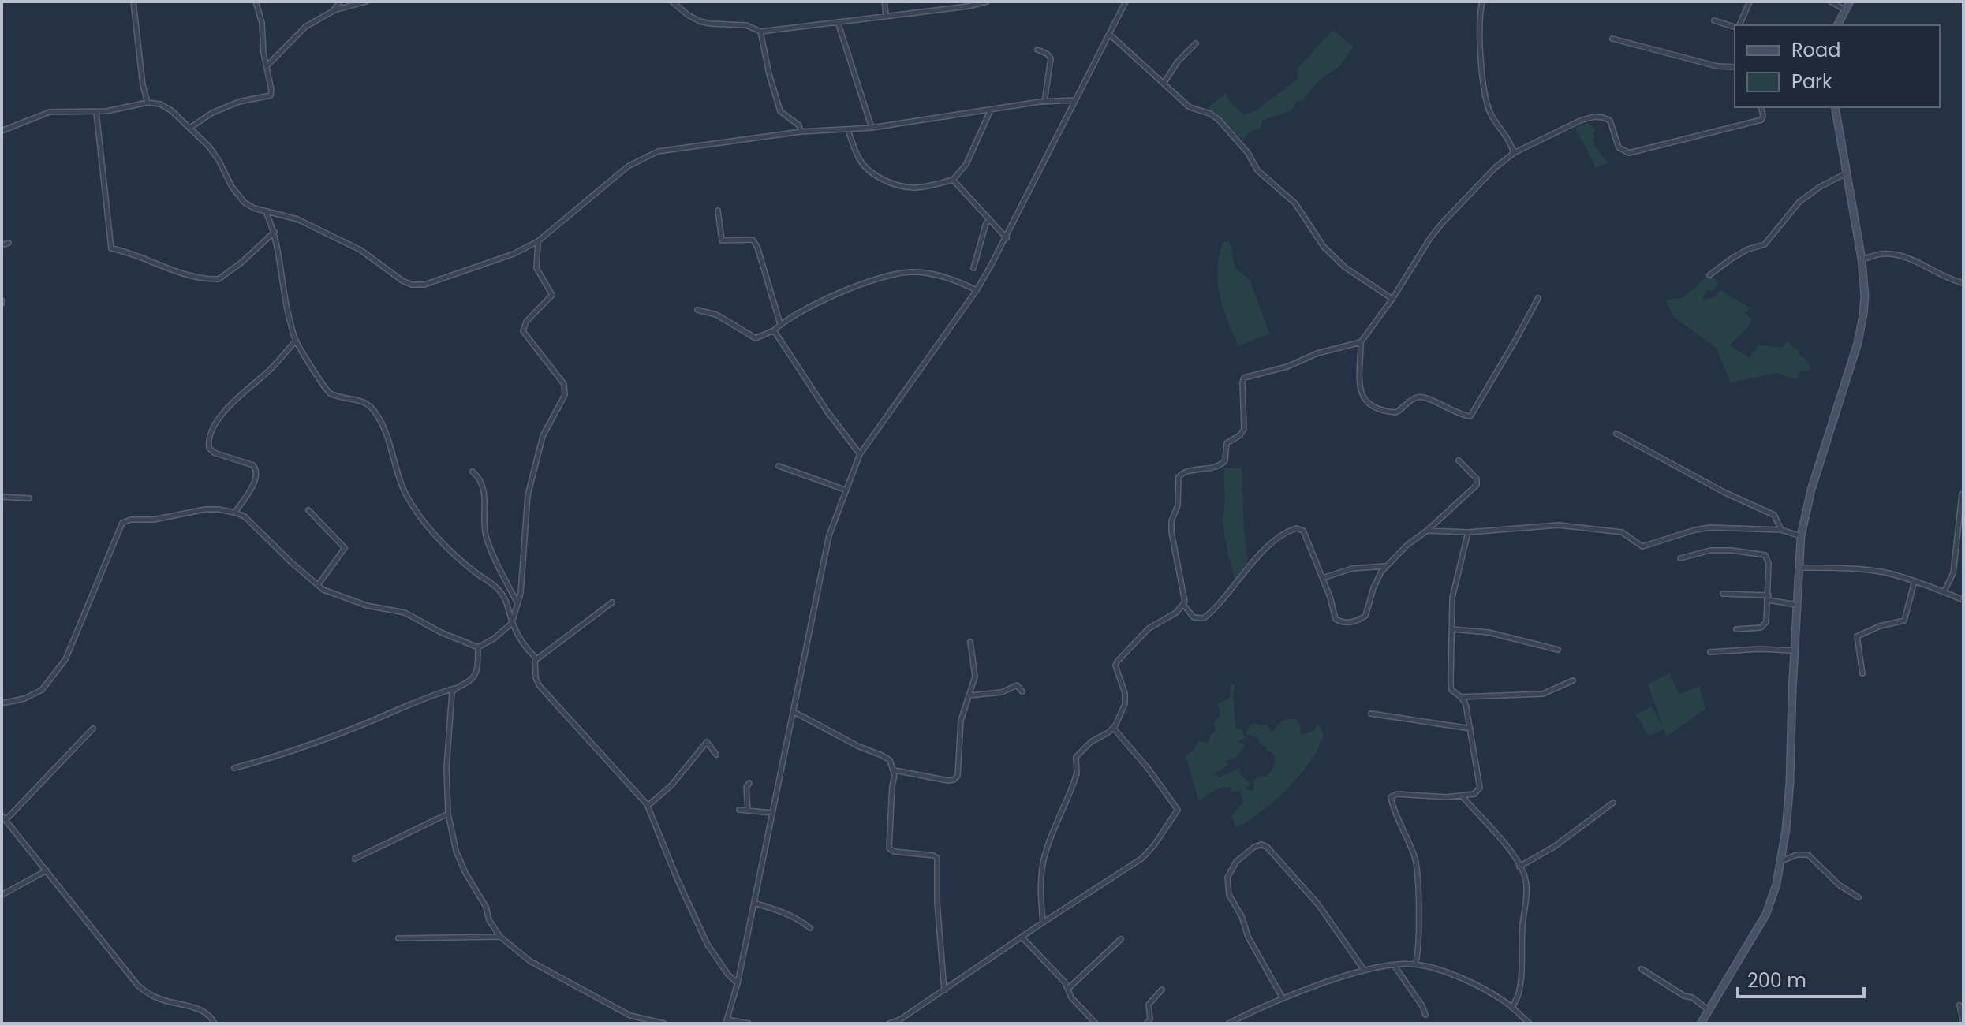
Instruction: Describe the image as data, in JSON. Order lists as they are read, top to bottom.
{
  "legend": ["Road", "Park"],
  "scale_bar": "200 m"
}
